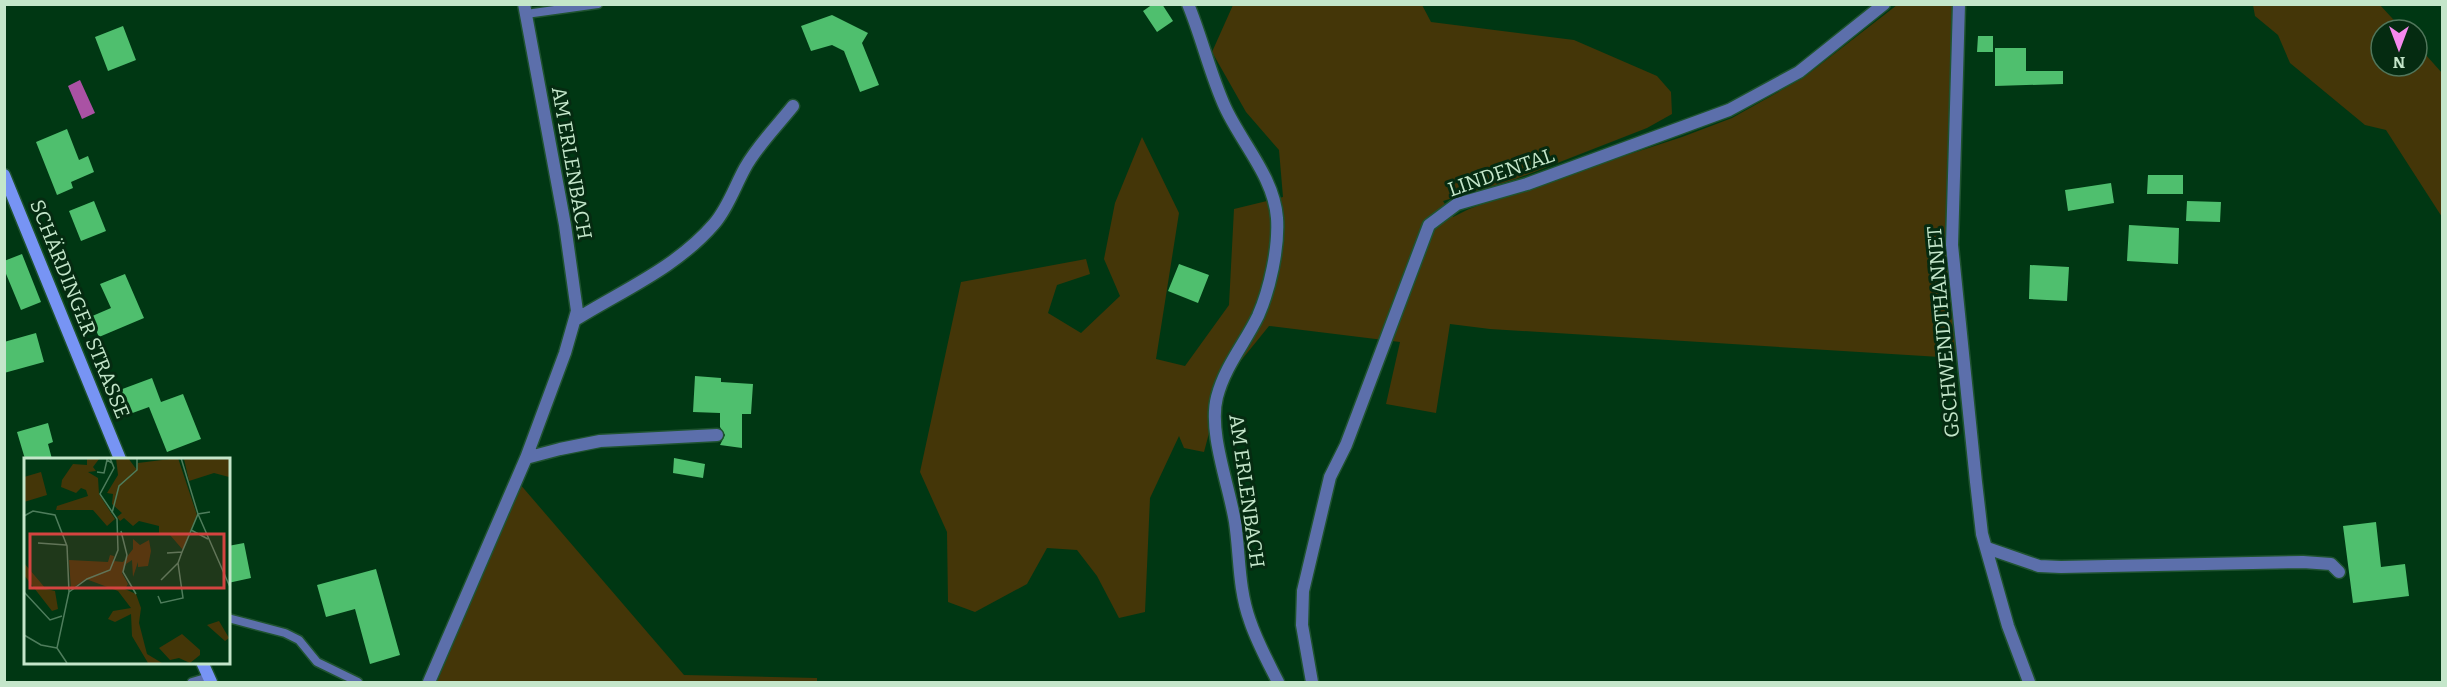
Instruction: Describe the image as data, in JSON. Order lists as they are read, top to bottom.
{
  "streets": {
    "main road": ["SCHÄRDINGER STRASSE"],
    "street": ["AM ERLENBACH", "LINDENTAL", "GSCHWENDTHANNET"]
  },
  "north": "bottom"
}
